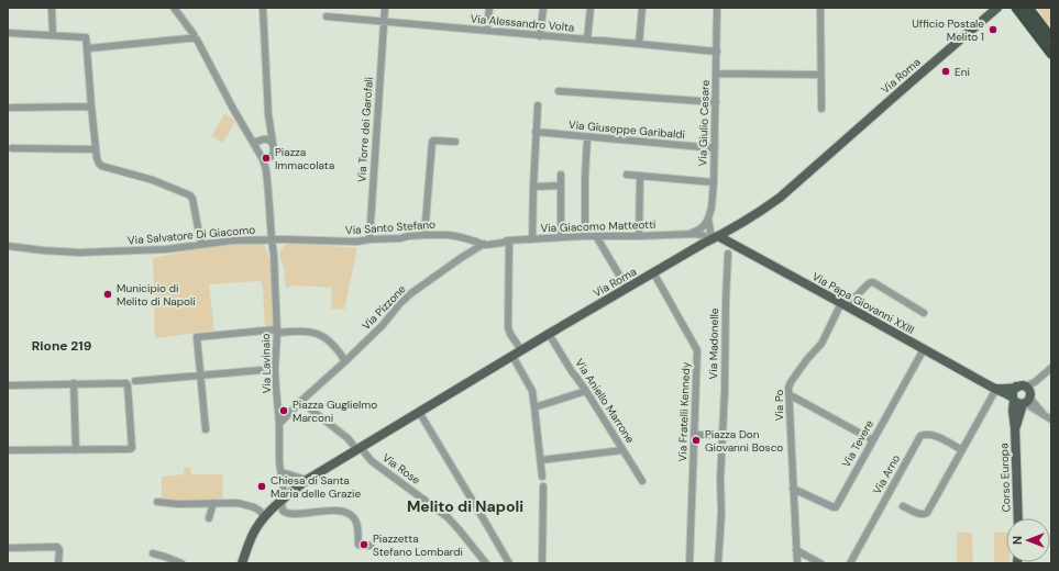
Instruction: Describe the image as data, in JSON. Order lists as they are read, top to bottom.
{
  "streets": {
    "main road": ["Via Roma", "Via Papa Giovanni XXIII", "Corso Europa"],
    "street": [
      "Via Alessandro Volta",
      "Via Giulio Cesare",
      "Via Torre dei Garofali",
      "Via Giuseppe Garibaldi",
      "Via Giacomo Matteotti",
      "Via Santo Stefano",
      "Via Salvatore Di Giacomo",
      "Via Pizzone",
      "Via Madonelle",
      "Via Lavinaio",
      "Via Aniello Marrone",
      "Via Po",
      "Via Fratelli Kennedy",
      "Via Tevere",
      "Via Rose",
      "Via Arno"
    ]
  },
  "crossings": [
    ["Via Alessandro Volta", "Via Giulio Cesare"],
    ["Via Alessandro Volta", "Via Torre dei Garofali"],
    ["Via Roma", "Via Giulio Cesare"],
    ["Via Roma", "Via Giacomo Matteotti"],
    ["Via Roma", "Via Papa Giovanni XXIII"],
    ["Via Roma", "Via Lavinaio"],
    ["Via Roma", "Via Aniello Marrone"],
    ["Via Roma", "Via Fratelli Kennedy"],
    ["Via Roma", "Via Rose"],
    ["Via Giulio Cesare", "Via Giuseppe Garibaldi"],
    ["Via Giulio Cesare", "Via Papa Giovanni XXIII"],
    ["Via Torre dei Garofali", "Via Santo Stefano"],
    ["Via Giacomo Matteotti", "Via Santo Stefano"],
    ["Via Giacomo Matteotti", "Via Pizzone"],
    ["Via Santo Stefano", "Via Salvatore Di Giacomo"],
    ["Via Santo Stefano", "Via Pizzone"],
    ["Via Santo Stefano", "Via Lavinaio"],
    ["Via Salvatore Di Giacomo", "Via Lavinaio"],
    ["Via Papa Giovanni XXIII", "Via Po"],
    ["Via Papa Giovanni XXIII", "Via Tevere"],
    ["Via Papa Giovanni XXIII", "Corso Europa"],
    ["Via Pizzone", "Via Rose"],
    ["Via Po", "Via Tevere"]
  ],
  "districts": ["Rione 219", "Melito di Napoli"],
  "places": [
    "Ufficio Postale Melito 1",
    "Eni",
    "Piazza Immacolata",
    "Municipio di Melito di Napoli",
    "Piazza Guglielmo Marconi",
    "Piazza Don Giovanni Bosco",
    "Chiesa di Santa Maria delle Grazie",
    "Piazzetta Stefano Lombardi"
  ],
  "north": "left"
}
